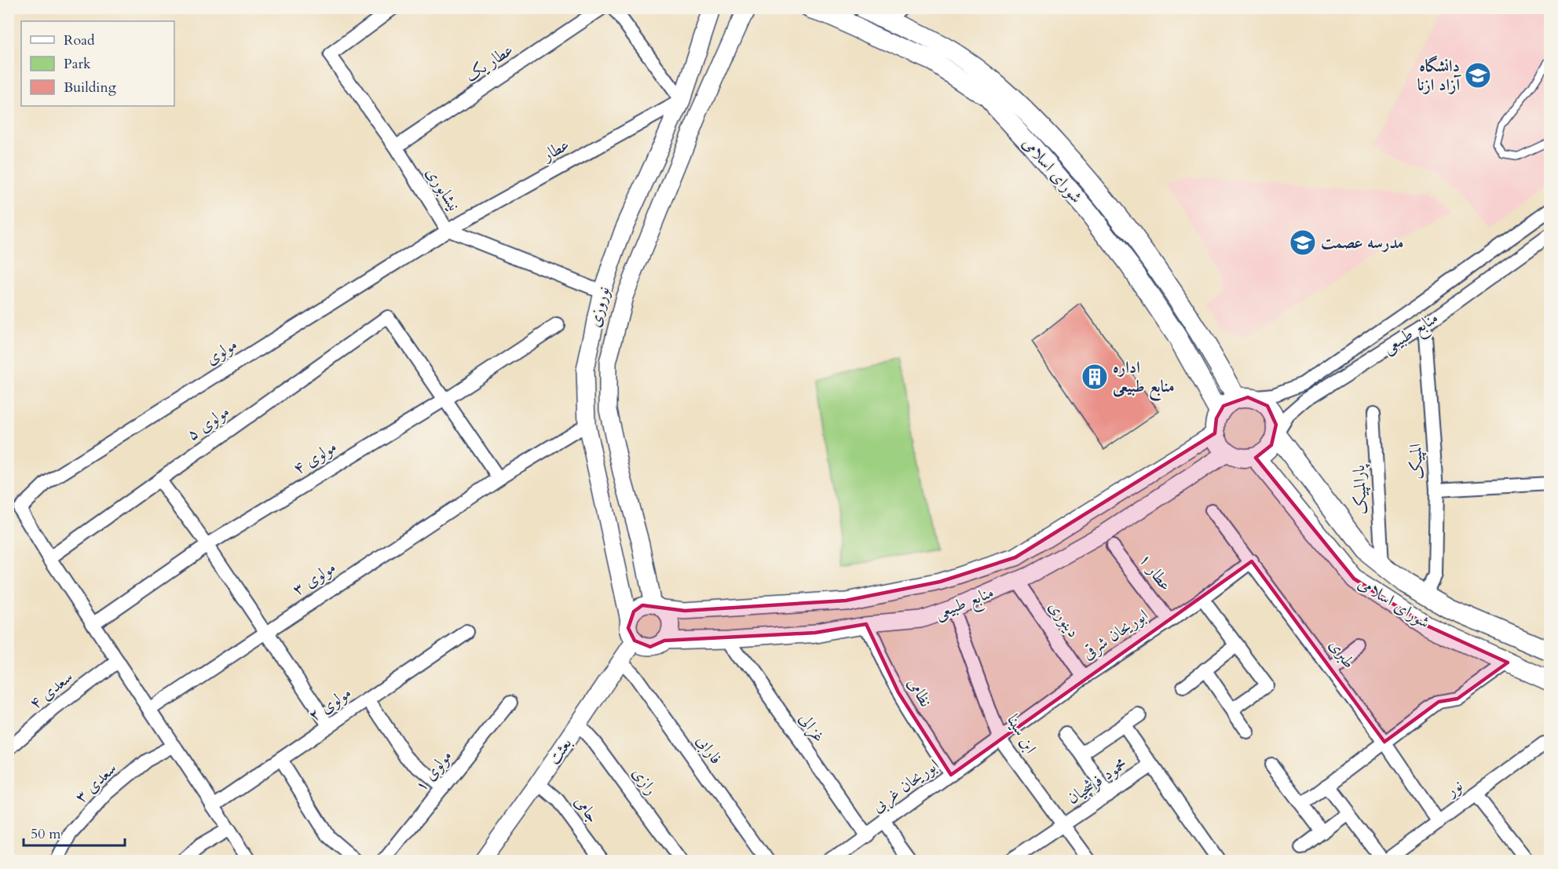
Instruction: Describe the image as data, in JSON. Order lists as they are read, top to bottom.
{
  "streets": {
    "main road": ["شورای اسلامی"],
    "street": [
      "عطار یک",
      "عطار",
      "نیشابوری",
      "نوروزی",
      "منابع طبیعی",
      "مولوی",
      "مولوی ۵",
      "مولوی ۴",
      "المپیک",
      "پارالمپیک",
      "عطار ۱",
      "مولوی ۳",
      "دینوری",
      "ابوریحان شرقی",
      "طبری",
      "سعدی ۴",
      "نظامی",
      "مولوی ۲",
      "غزالی",
      "ابن سینا",
      "فارابی",
      "بعثت",
      "مولوی ۱",
      "رازی",
      "محمود فرشچیان",
      "سعدی ۳",
      "ابوریحان غربی",
      "نور",
      "جامی"
    ]
  },
  "crossings": [
    ["عطار یک", "نیشابوری"],
    ["عطار", "نیشابوری"],
    ["عطار", "نوروزی"],
    ["عطار", "مولوی"],
    ["شورای اسلامی", "منابع طبیعی"],
    ["شورای اسلامی", "المپیک"],
    ["شورای اسلامی", "پارالمپیک"],
    ["نیشابوری", "نوروزی"],
    ["نیشابوری", "مولوی"],
    ["نوروزی", "منابع طبیعی"],
    ["نوروزی", "مولوی ۳"],
    ["نوروزی", "بعثت"],
    ["منابع طبیعی", "المپیک"],
    ["منابع طبیعی", "دینوری"],
    ["منابع طبیعی", "نظامی"],
    ["منابع طبیعی", "غزالی"],
    ["منابع طبیعی", "ابن سینا"],
    ["منابع طبیعی", "بعثت"],
    ["مولوی ۵", "مولوی ۴"],
    ["عطار ۱", "ابوریحان شرقی"],
    ["دینوری", "ابوریحان شرقی"],
    ["ابوریحان شرقی", "طبری"],
    ["ابوریحان شرقی", "ابن سینا"],
    ["ابوریحان شرقی", "ابوریحان غربی"],
    ["طبری", "نور"],
    ["نظامی", "ابوریحان غربی"],
    ["غزالی", "ابوریحان غربی"],
    ["ابن سینا", "محمود فرشچیان"],
    ["ابن سینا", "ابوریحان غربی"],
    ["فارابی", "بعثت"],
    ["بعثت", "رازی"],
    ["بعثت", "جامی"]
  ],
  "places": {
    "school or university": ["دانشگاه آزاد ازنا", "مدرسه عصمت"],
    "building": ["اداره منابع طبیعی"]
  },
  "legend": ["Road", "Park", "Building"],
  "scale_bar": "50 m"
}
